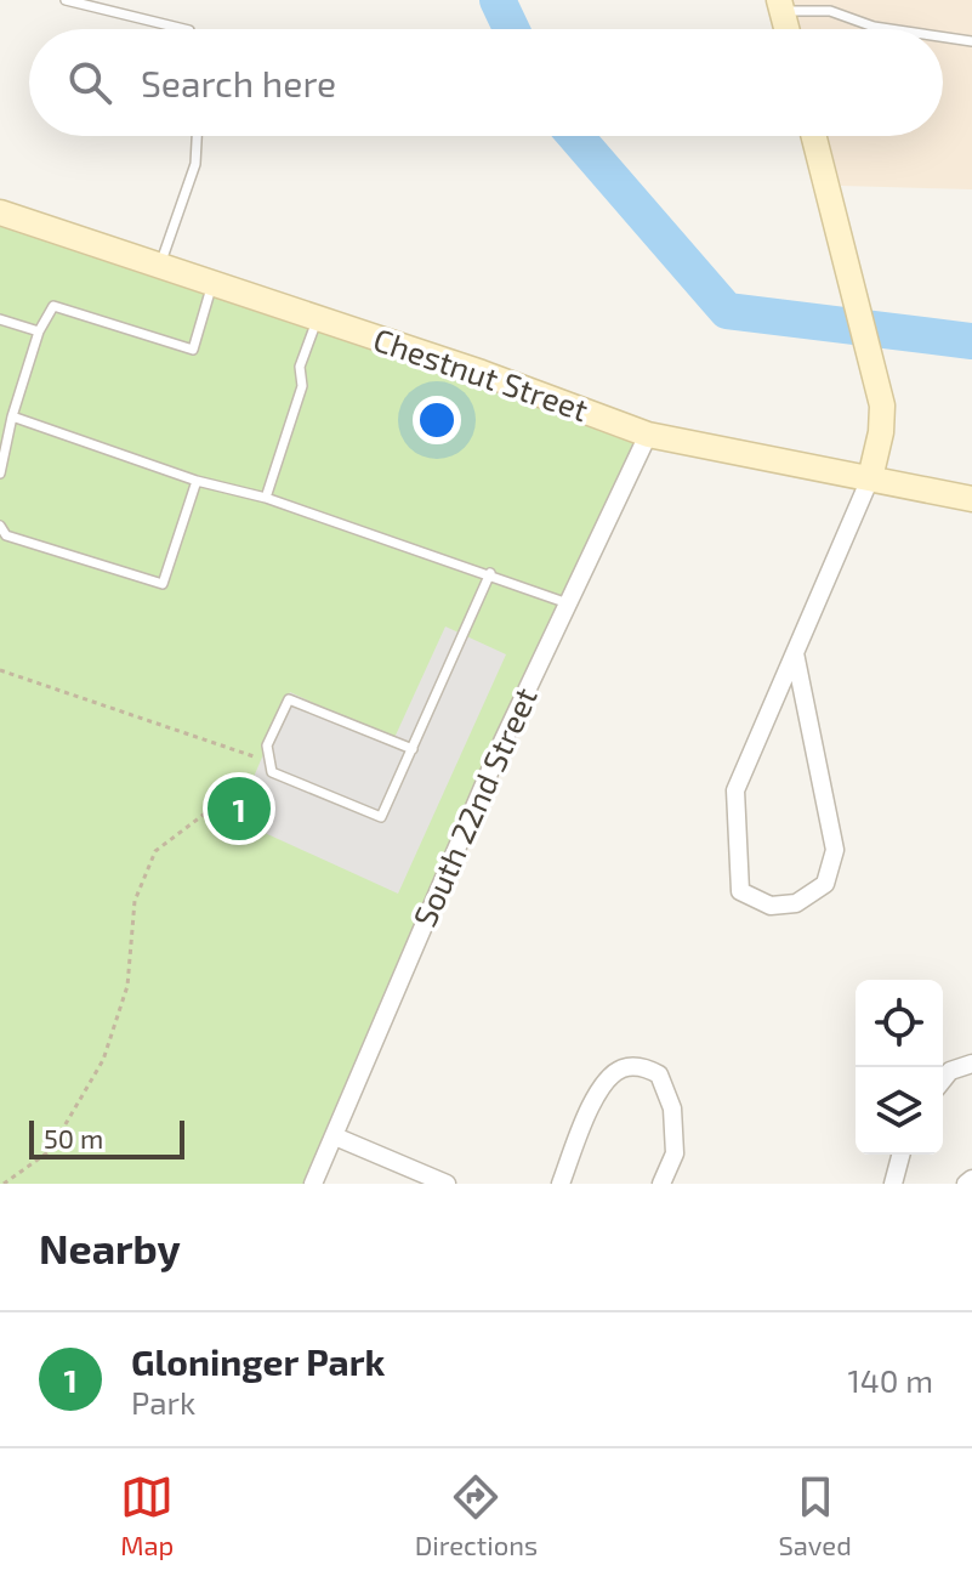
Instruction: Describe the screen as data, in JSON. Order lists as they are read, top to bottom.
{
  "streets": {
    "street": ["Chestnut Street", "South 22nd Street"]
  },
  "crossings": [
    ["Chestnut Street", "South 22nd Street"]
  ],
  "scale_bar": "50 m",
  "page": {
    "search": "Search here",
    "pins": "1",
    "scale": "50 m",
    "heading": "Nearby",
    "list": [
      {
        "mark": "1",
        "name": "Gloninger Park",
        "note": "Park",
        "value": "140 m"
      }
    ],
    "nav": ["Map", "Directions", "Saved"]
  }
}
